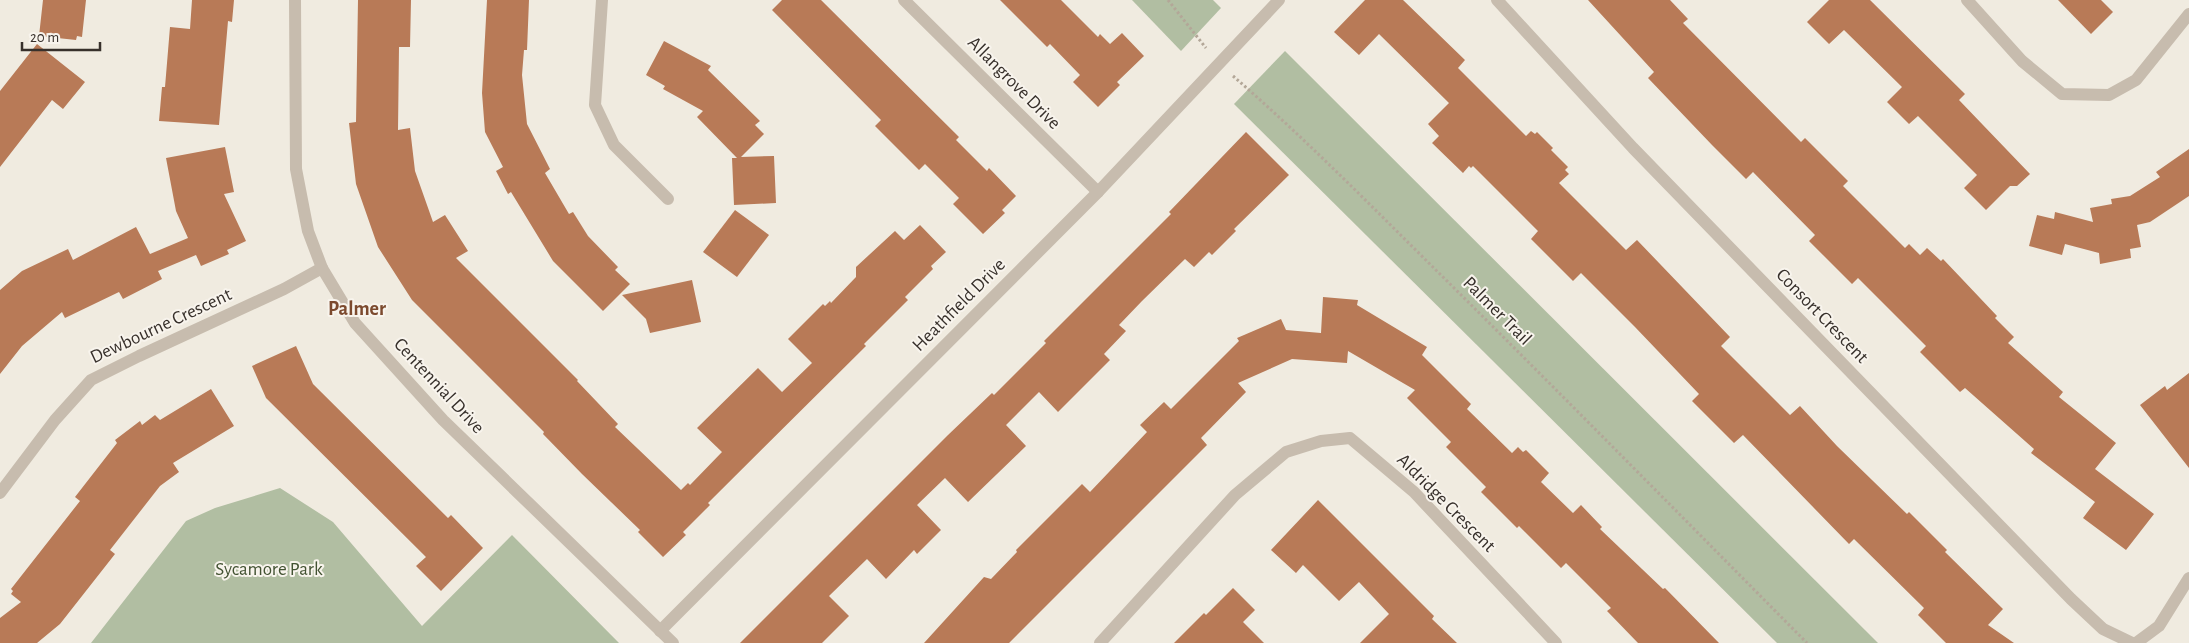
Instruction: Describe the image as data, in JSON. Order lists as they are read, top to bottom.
{
  "streets": {
    "street": [
      "Allangrove Drive",
      "Heathfield Drive",
      "Consort Crescent",
      "Dewbourne Crescent",
      "Centennial Drive",
      "Aldridge Crescent"
    ],
    "path": ["Palmer Trail"]
  },
  "crossings": [
    ["Allangrove Drive", "Heathfield Drive"],
    ["Heathfield Drive", "Palmer Trail"],
    ["Heathfield Drive", "Centennial Drive"],
    ["Dewbourne Crescent", "Centennial Drive"]
  ],
  "districts": ["Palmer"],
  "parks": ["Sycamore Park"],
  "scale_bar": "20 m"
}
